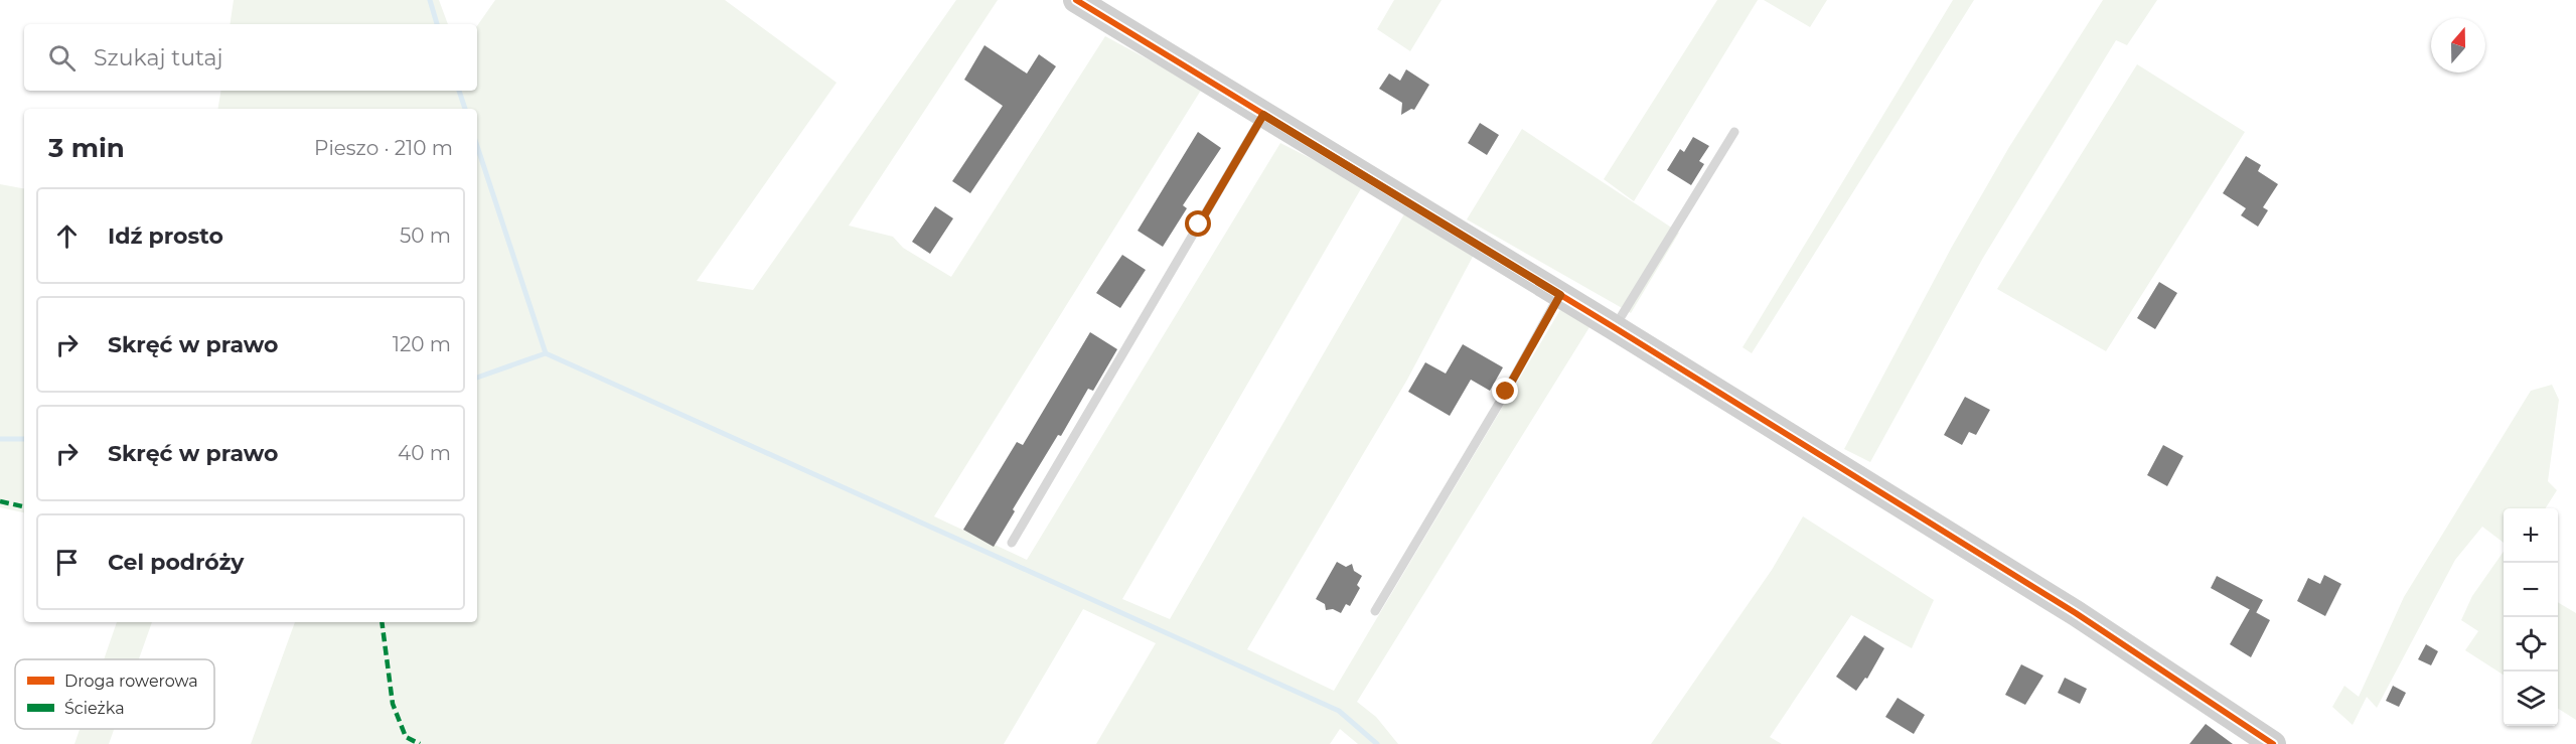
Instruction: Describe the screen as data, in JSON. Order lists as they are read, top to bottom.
{
  "legend": ["Droga rowerowa", "Ścieżka"],
  "north": "top",
  "page": {
    "search": "Szukaj tutaj",
    "heading": ["3 min", "Pieszo · 210 m"],
    "list": [
      ["Idź prosto", "50 m"],
      ["Skręć w prawo", "120 m"],
      ["Skręć w prawo", "40 m"],
      "Cel podróży"
    ],
    "map_buttons": ["+", "−"]
  }
}
